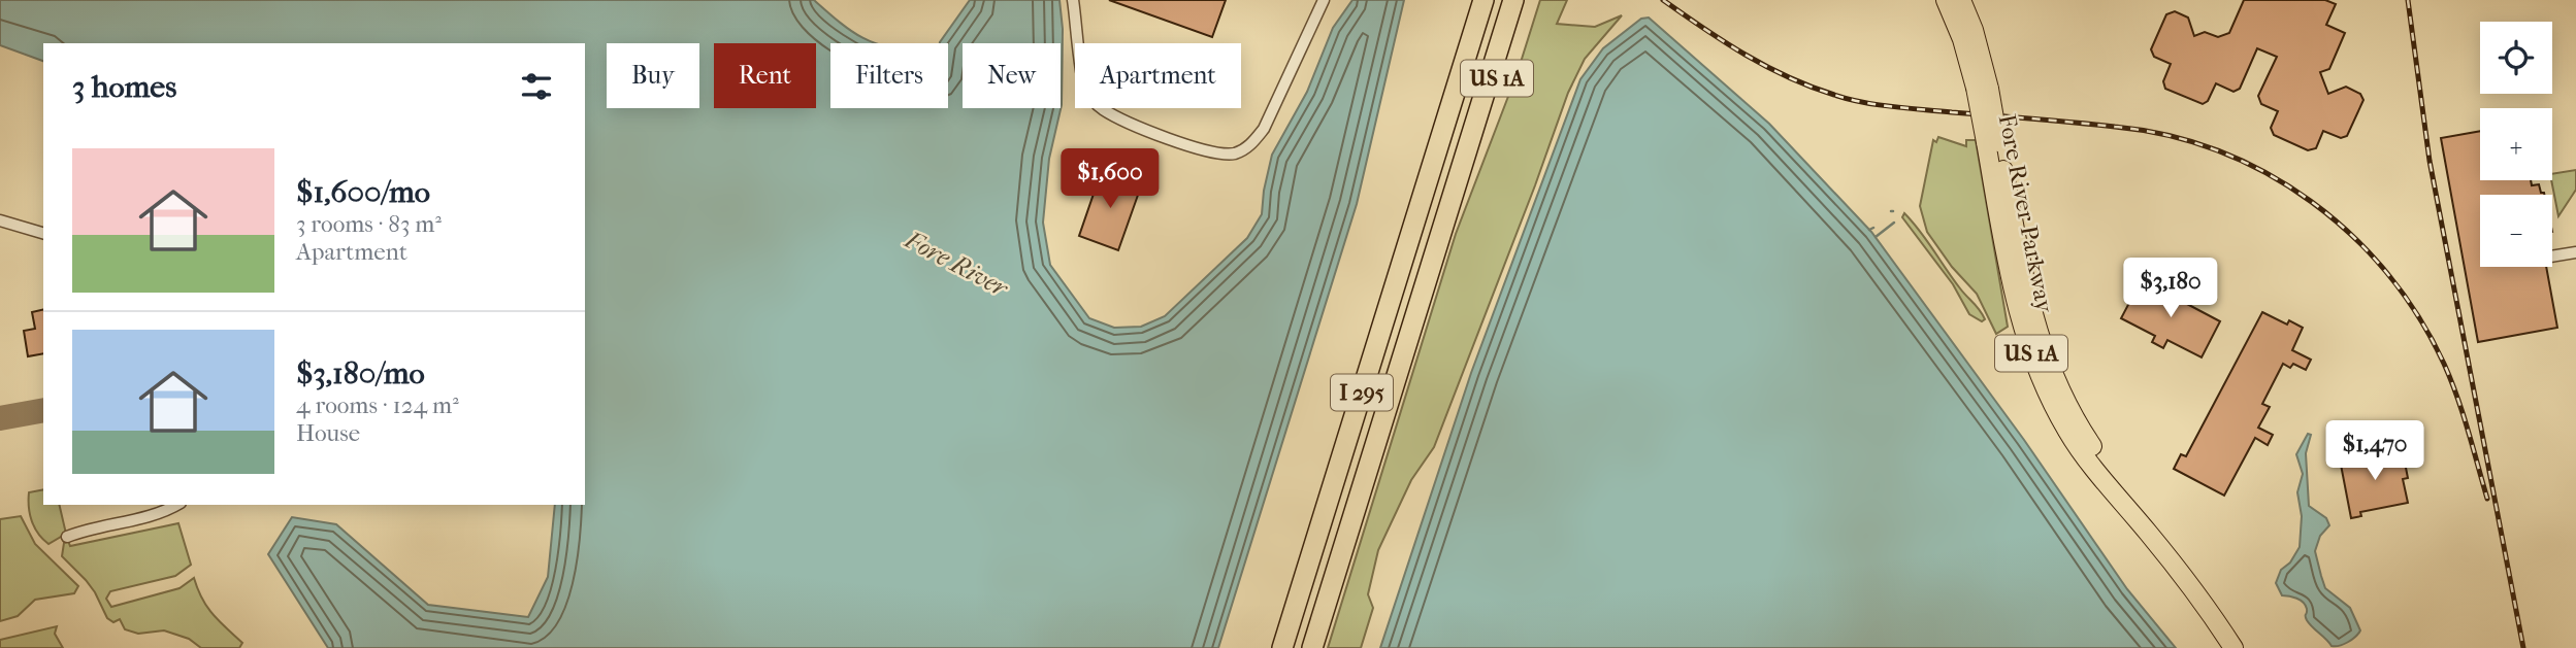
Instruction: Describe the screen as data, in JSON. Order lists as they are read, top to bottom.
{
  "streets": {
    "highway": ["US 1A", "I 295"],
    "main road": ["Fore River Parkway"]
  },
  "crossings": [
    ["US 1A", "I 295"]
  ],
  "water": ["Fore River"],
  "page": {
    "map_buttons": ["+", "−"],
    "chip": [
      "Buy",
      "Rent",
      "Filters",
      "New",
      "Apartment"
    ],
    "heading": "3 homes",
    "list": [
      {
        "name": "$1,600/mo",
        "note": "3 rooms · 83 m² · Apartment"
      },
      {
        "name": "$3,180/mo",
        "note": "4 rooms · 124 m² · House"
      }
    ],
    "price": ["$1,600", "$3,180", "$1,470"]
  }
}
